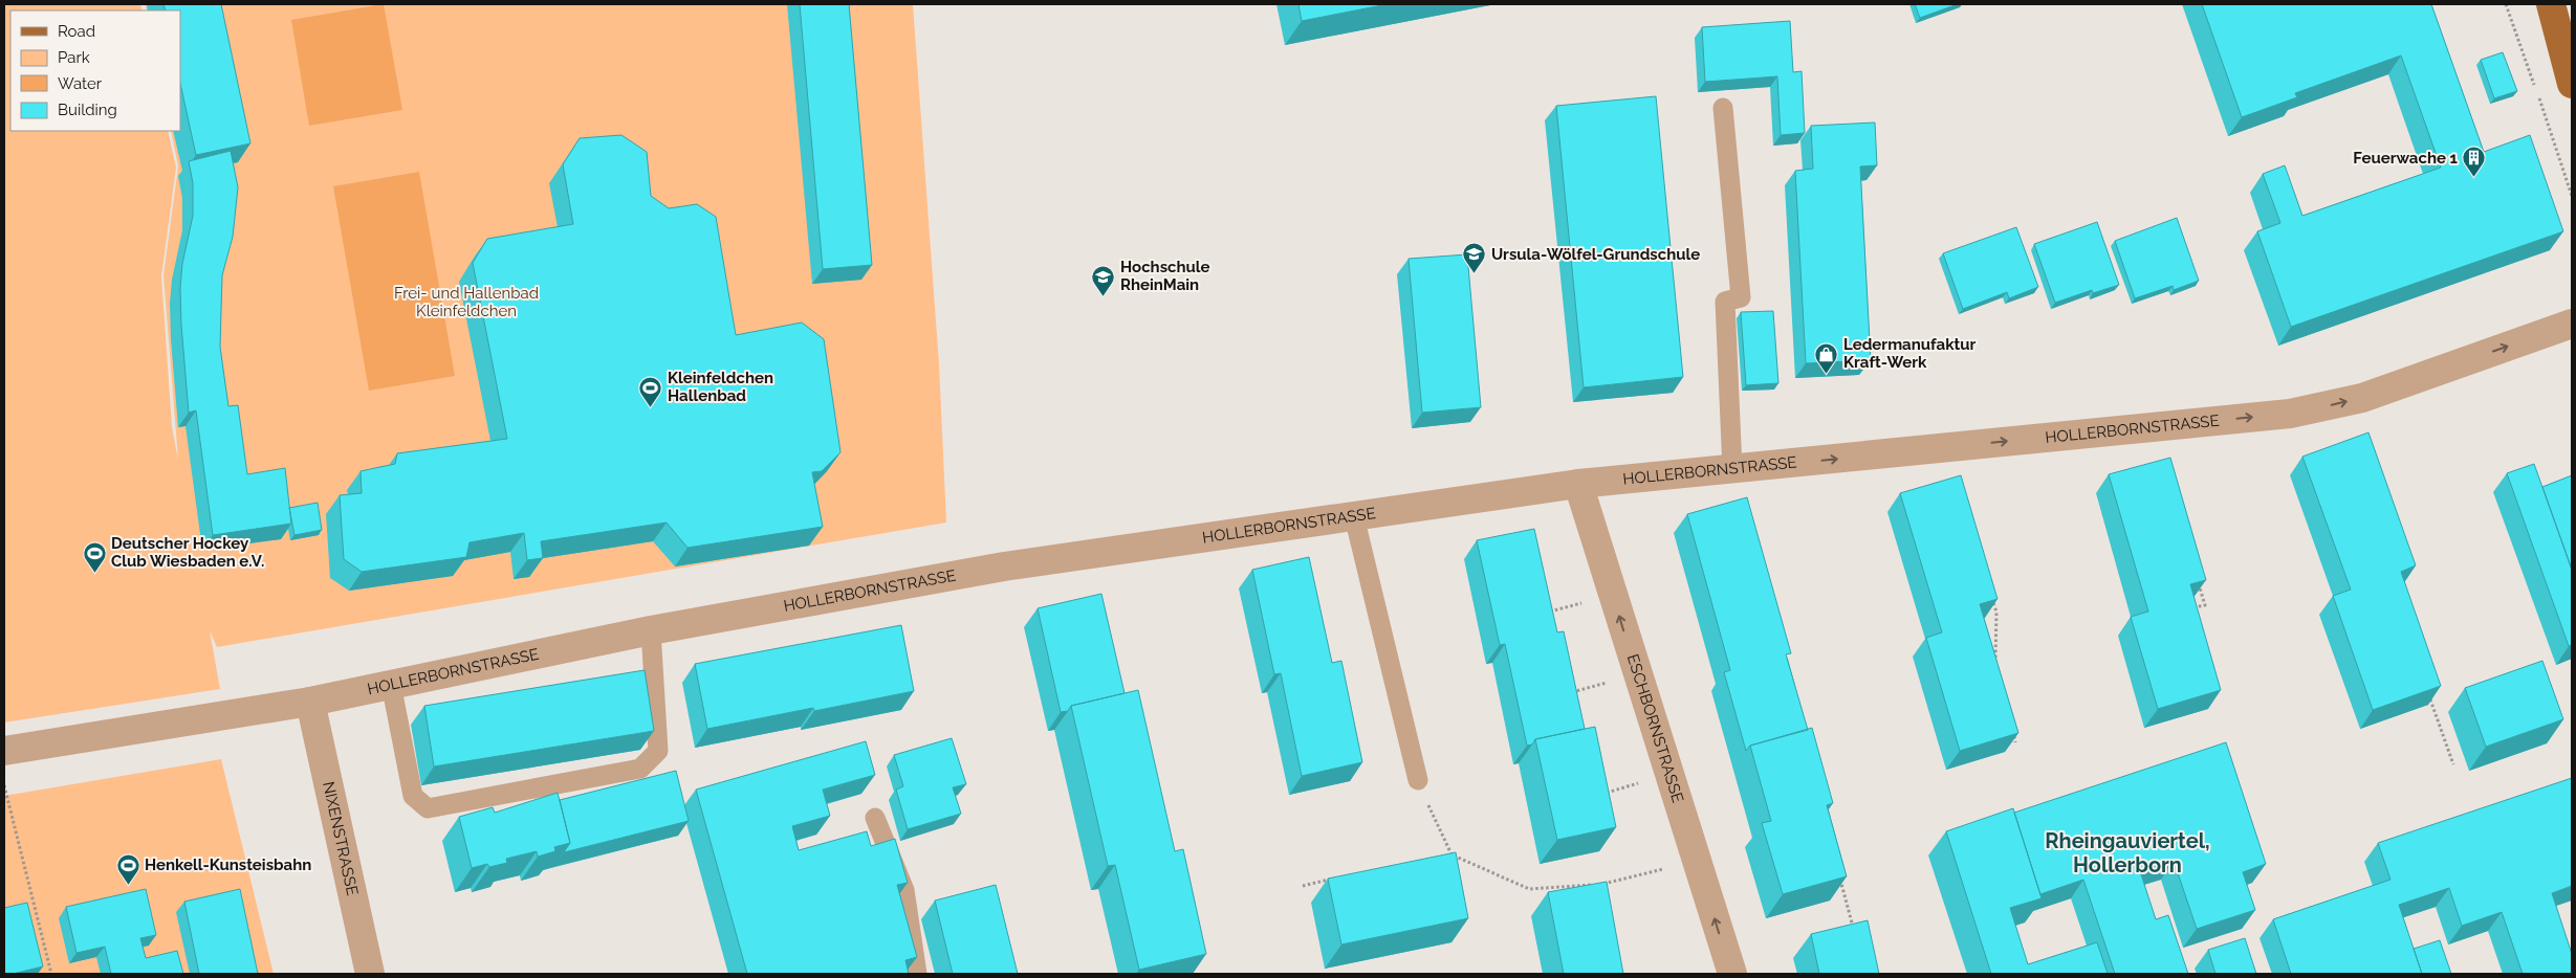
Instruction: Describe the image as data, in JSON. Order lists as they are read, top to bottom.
{
  "streets": {
    "street": ["HOLLERBORNSTRASSE", "ESCHBORNSTRASSE", "NIXENSTRASSE"]
  },
  "crossings": [
    ["HOLLERBORNSTRASSE", "ESCHBORNSTRASSE"],
    ["HOLLERBORNSTRASSE", "NIXENSTRASSE"]
  ],
  "one_way": ["ESCHBORNSTRASSE"],
  "districts": ["Rheingauviertel, Hollerborn"],
  "parks": ["Frei- und Hallenbad Kleinfeldchen"],
  "places": {
    "building": ["Feuerwache 1"],
    "school or university": ["Ursula-Wölfel-Grundschule", "Hochschule RheinMain"],
    "shop": ["Ledermanufaktur Kraft-Werk"],
    "sports": ["Kleinfeldchen Hallenbad", "Deutscher Hockey Club Wiesbaden e.V.", "Henkell-Kunsteisbahn"]
  },
  "legend": [
    "Road",
    "Park",
    "Water",
    "Building"
  ]
}
